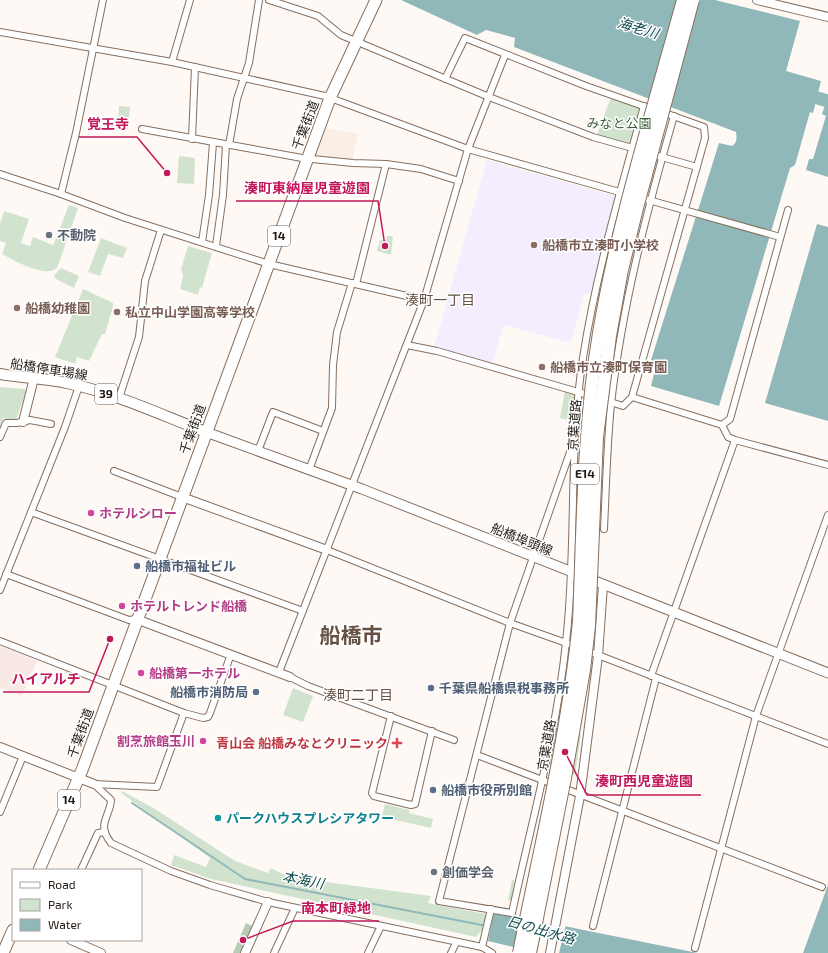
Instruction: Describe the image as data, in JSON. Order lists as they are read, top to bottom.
{
  "streets": {
    "highway": [
      "千葉街道",
      "14",
      "京葉道路",
      "E14"
    ],
    "main road": ["船橋停車場線", "39", "船橋埠頭線"]
  },
  "crossings": [
    ["千葉街道", "船橋停車場線"],
    ["千葉街道", "船橋埠頭線"],
    ["船橋停車場線", "船橋埠頭線"]
  ],
  "districts": ["湊町一丁目", "船橋市", "湊町二丁目"],
  "water": ["海老川", "本海川", "日の出水路"],
  "parks": ["みなと公園"],
  "places": {
    "other": [
      "覚王寺",
      "不動院",
      "船橋市立湊町小学校",
      "湊町東納屋児童遊園",
      "船橋幼稚園",
      "私立中山学園高等学校",
      "船橋市立湊町保育園",
      "ホテルシロー",
      "船橋市福祉ビル",
      "ホテルトレンド船橋",
      "ハイアルチ",
      "船橋第一ホテル",
      "千葉県船橋県税事務所",
      "船橋市消防局",
      "割烹旅館玉川",
      "湊町西児童遊園",
      "船橋市役所別館",
      "パークハウスプレシアタワー",
      "創価学会",
      "南本町緑地"
    ],
    "health": ["青山会 船橋みなとクリニック"]
  },
  "legend": ["Road", "Park", "Water"]
}
